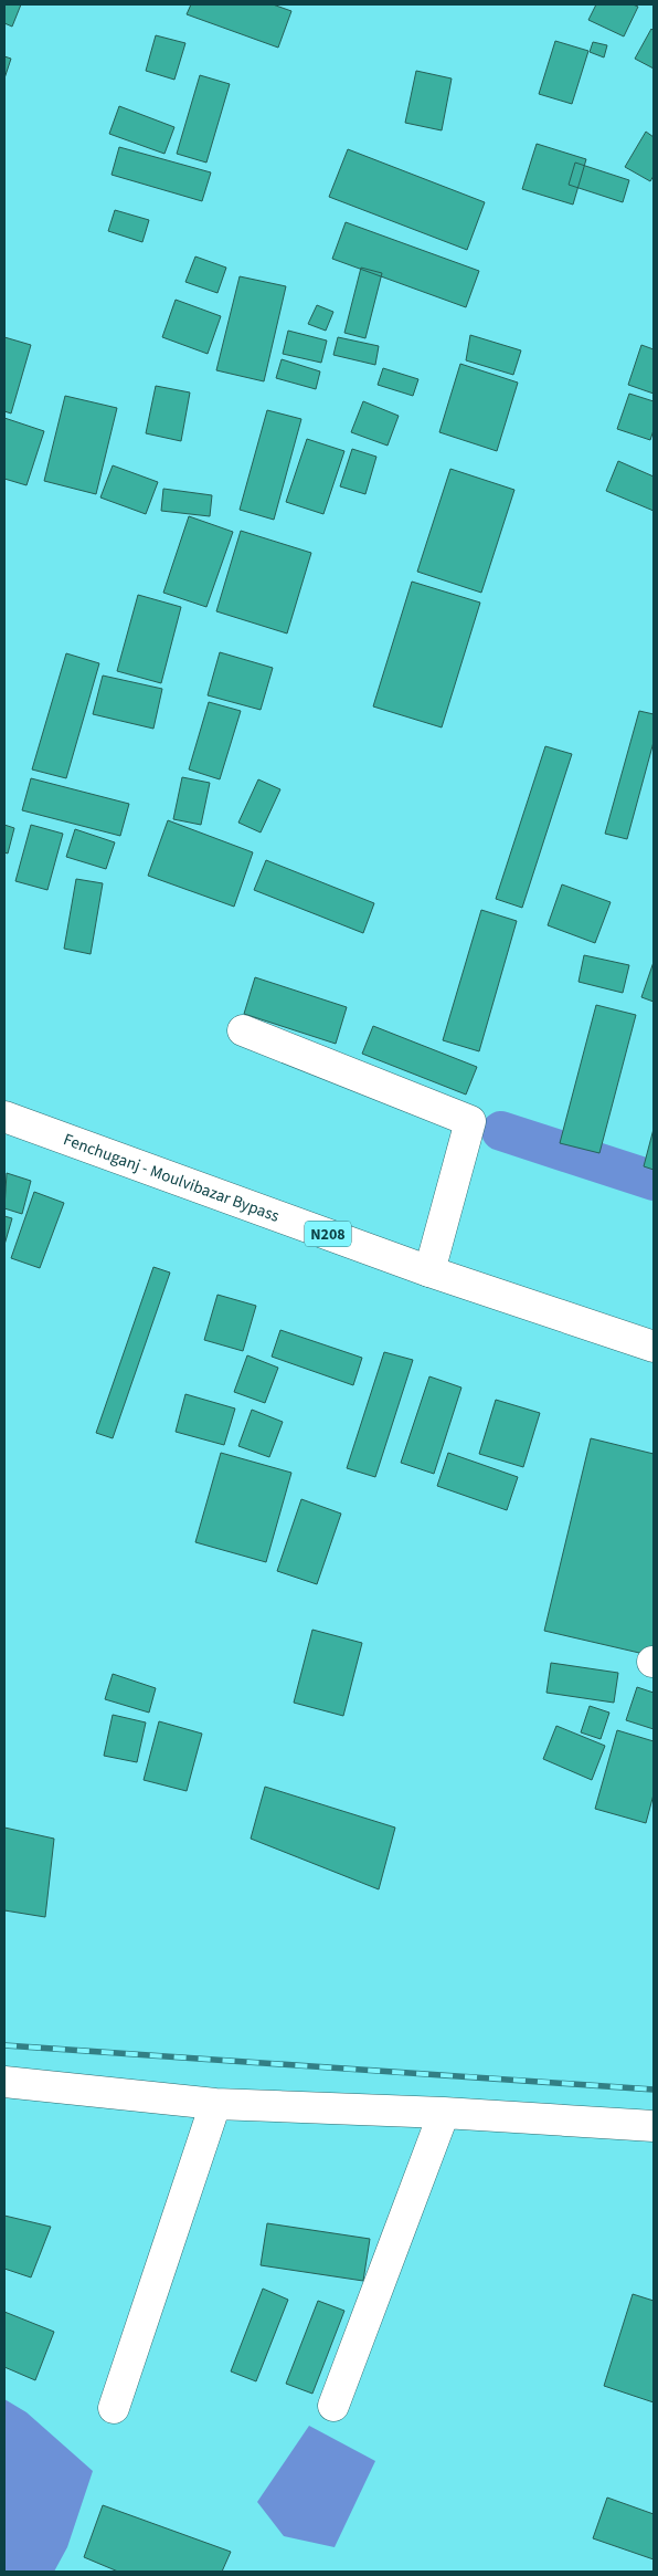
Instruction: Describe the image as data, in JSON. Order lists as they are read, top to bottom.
{
  "streets": {
    "main road": ["Fenchuganj - Moulvibazar Bypass", "N208"]
  }
}
